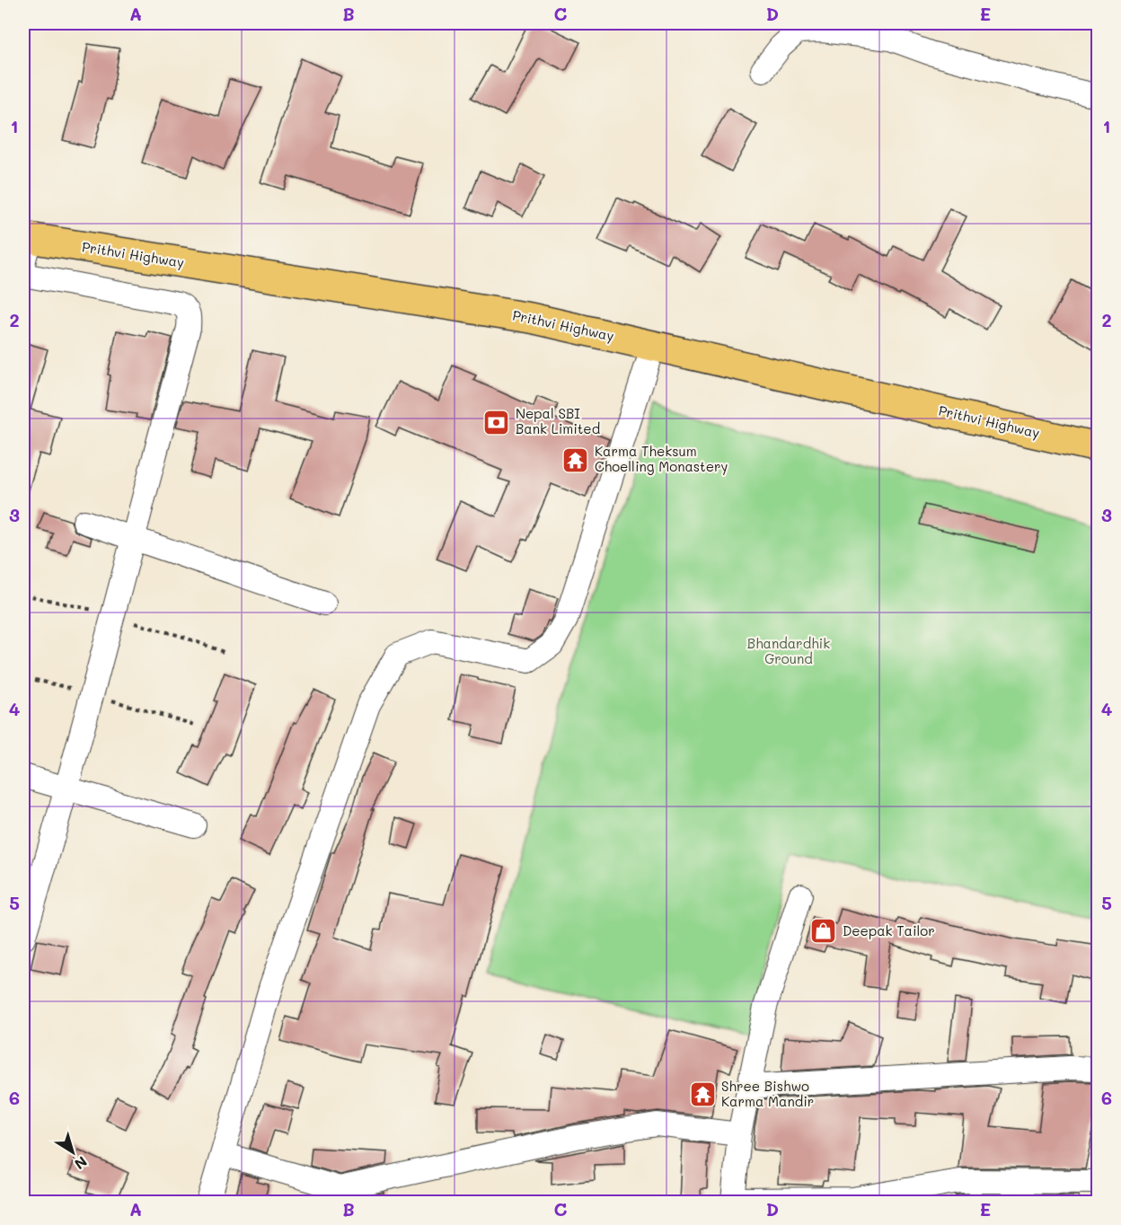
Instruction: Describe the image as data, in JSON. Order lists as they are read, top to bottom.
{
  "streets": {
    "highway": ["Prithvi Highway"]
  },
  "parks": ["Bhandardhik Ground"],
  "places": {
    "bank": ["Nepal SBI Bank Limited"],
    "temple": ["Karma Theksum Choelling Monastery", "Shree Bishwo Karma Mandir"],
    "shop": ["Deepak Tailor"]
  },
  "north": "bottom right",
  "grid": {
    "columns": [
      "A",
      "B",
      "C",
      "D",
      "E"
    ],
    "rows": [
      "1",
      "2",
      "3",
      "4",
      "5",
      "6"
    ]
  }
}
